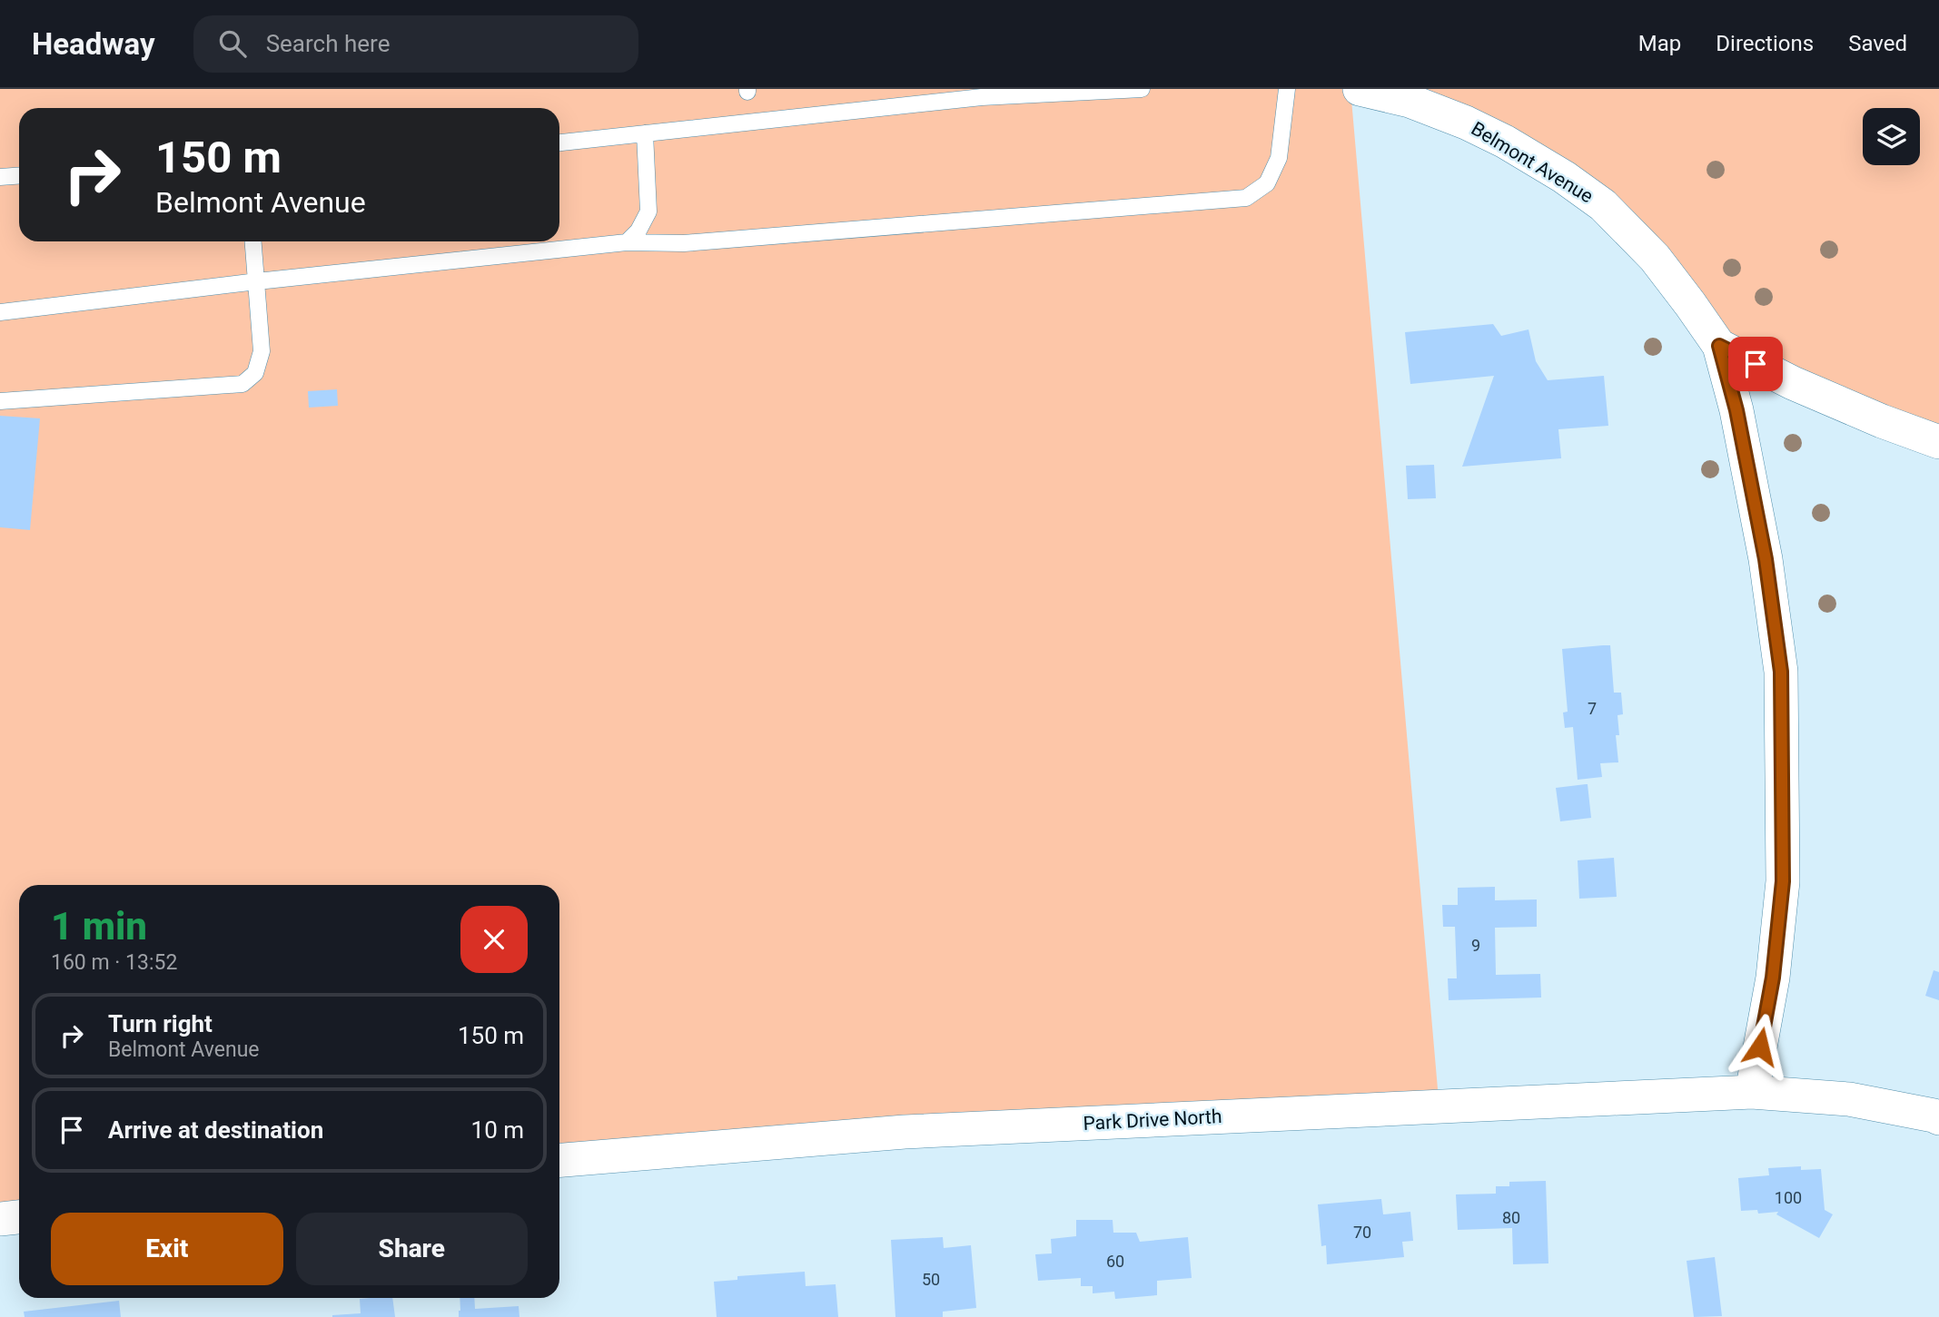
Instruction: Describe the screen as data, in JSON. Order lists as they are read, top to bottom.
{
  "streets": {
    "street": ["Belmont Avenue", "Park Drive North"]
  },
  "crossings": [
    ["Belmont Avenue", "Park Drive North"]
  ],
  "house_numbers": [
    "7",
    "9",
    "100",
    "80",
    "70",
    "60",
    "50"
  ],
  "page": {
    "header": "Headway",
    "search": "Search here",
    "nav": ["Map", "Directions", "Saved"],
    "turn": ["150 m", "Belmont Avenue"],
    "heading": ["1 min", "160 m · 13:52"],
    "list": [
      {
        "name": "Turn right",
        "note": "Belmont Avenue",
        "value": "150 m"
      },
      {
        "name": "Arrive at destination",
        "value": "10 m"
      }
    ],
    "buttons": ["Exit", "Share"]
  }
}
